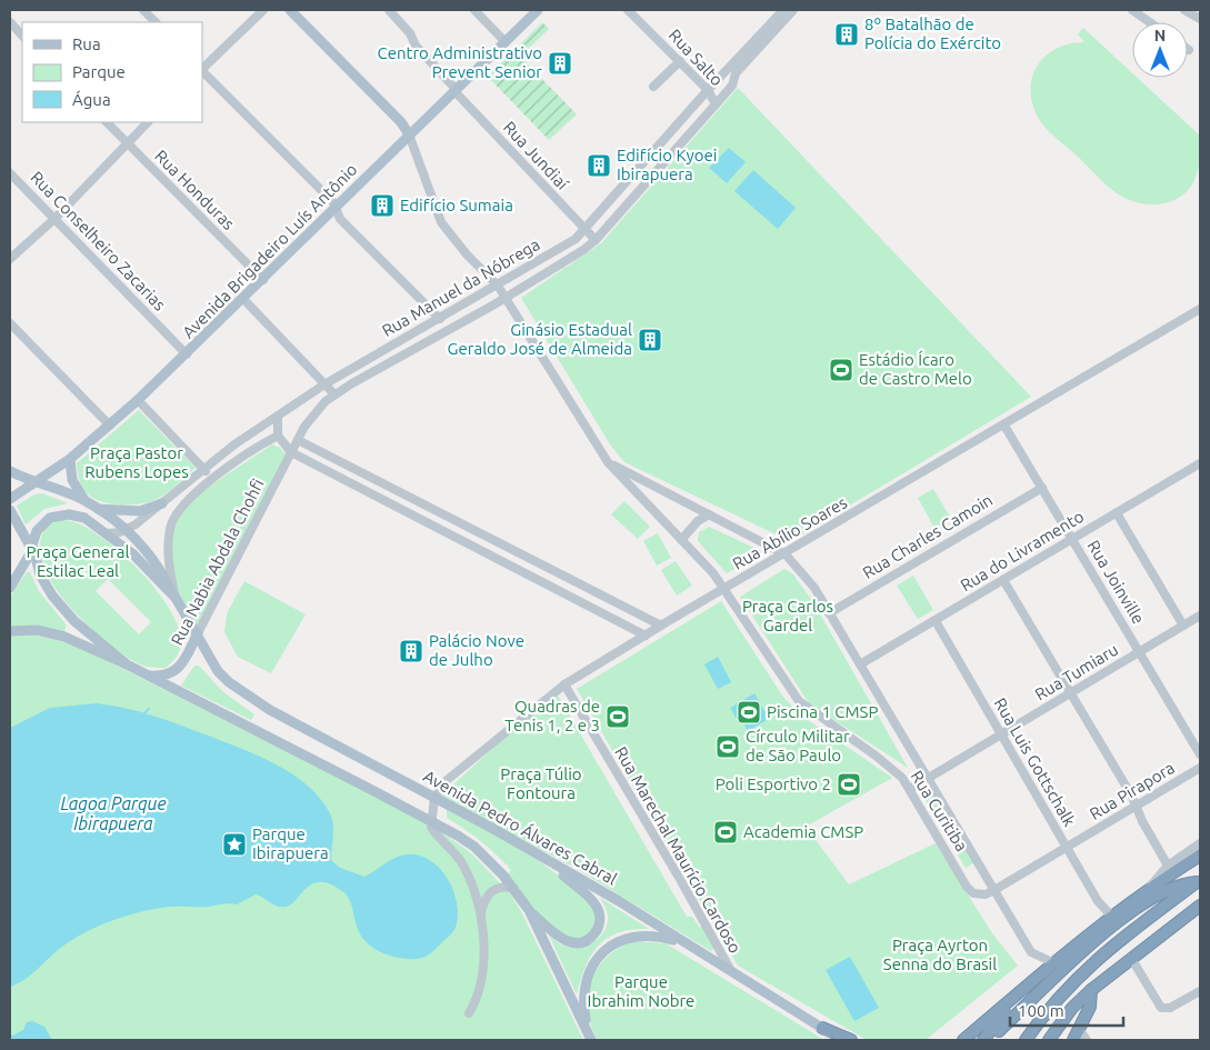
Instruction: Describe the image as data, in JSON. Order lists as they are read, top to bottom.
{
  "streets": {
    "main road": ["Avenida Brigadeiro Luís Antônio", "Rua Nabia Abdala Chohfi", "Avenida Pedro Álvares Cabral"],
    "street": [
      "Rua Salto",
      "Rua Jundiaí",
      "Rua Honduras",
      "Rua Conselheiro Zacarias",
      "Rua Manuel da Nóbrega",
      "Rua Abílio Soares",
      "Rua Charles Camoin",
      "Rua do Livramento",
      "Rua Joinville",
      "Rua Tumiaru",
      "Rua Luis Gottschalk",
      "Rua Pirapora",
      "Rua Curitiba",
      "Rua Marechal Maurício Cardoso"
    ]
  },
  "crossings": [
    ["Rua Salto", "Rua Manuel da Nóbrega"],
    ["Rua Jundiaí", "Avenida Brigadeiro Luís Antônio"],
    ["Rua Jundiaí", "Rua Manuel da Nóbrega"],
    ["Rua Honduras", "Avenida Brigadeiro Luís Antônio"],
    ["Rua Conselheiro Zacarias", "Avenida Brigadeiro Luís Antônio"],
    ["Avenida Brigadeiro Luís Antônio", "Rua Curitiba"],
    ["Rua Manuel da Nóbrega", "Rua Nabia Abdala Chohfi"],
    ["Rua Manuel da Nóbrega", "Rua Curitiba"],
    ["Rua Abílio Soares", "Rua Joinville"],
    ["Rua Abílio Soares", "Rua Curitiba"],
    ["Rua Abílio Soares", "Avenida Pedro Álvares Cabral"],
    ["Rua Abílio Soares", "Rua Marechal Maurício Cardoso"],
    ["Rua Charles Camoin", "Rua Joinville"],
    ["Rua Charles Camoin", "Rua Curitiba"],
    ["Rua do Livramento", "Rua Joinville"],
    ["Rua do Livramento", "Rua Luis Gottschalk"],
    ["Rua do Livramento", "Rua Curitiba"],
    ["Rua Nabia Abdala Chohfi", "Avenida Pedro Álvares Cabral"],
    ["Rua Joinville", "Rua Tumiaru"],
    ["Rua Tumiaru", "Rua Luis Gottschalk"],
    ["Rua Tumiaru", "Rua Curitiba"],
    ["Rua Luis Gottschalk", "Rua Pirapora"],
    ["Rua Pirapora", "Rua Curitiba"],
    ["Avenida Pedro Álvares Cabral", "Rua Marechal Maurício Cardoso"]
  ],
  "water": ["Lagoa Parque Ibirapuera"],
  "parks": [
    "Praça Pastor Rubens Lopes",
    "Praça General Estilac Leal",
    "Praça Carlos Gardel",
    "Praça Túlio Fontoura",
    "Praça Ayrton Senna do Brasil",
    "Parque Ibrahim Nobre"
  ],
  "places": {
    "building": [
      "8º Batalhão de Polícia do Exército",
      "Centro Administrativo Prevent Senior",
      "Edifício Kyoei Ibirapuera",
      "Edifício Sumaia",
      "Ginásio Estadual Geraldo José de Almeida",
      "Palácio Nove de Julho"
    ],
    "sports": [
      "Estádio Ícaro de Castro Melo",
      "Piscina 1 CMSP",
      "Quadras de Tenis 1, 2 e 3",
      "Círculo Militar de São Paulo",
      "Poli Esportivo 2",
      "Academia CMSP"
    ],
    "place": ["Parque Ibirapuera"]
  },
  "legend": ["Rua", "Parque", "Água"],
  "scale_bar": "100 m",
  "north": "top"
}
